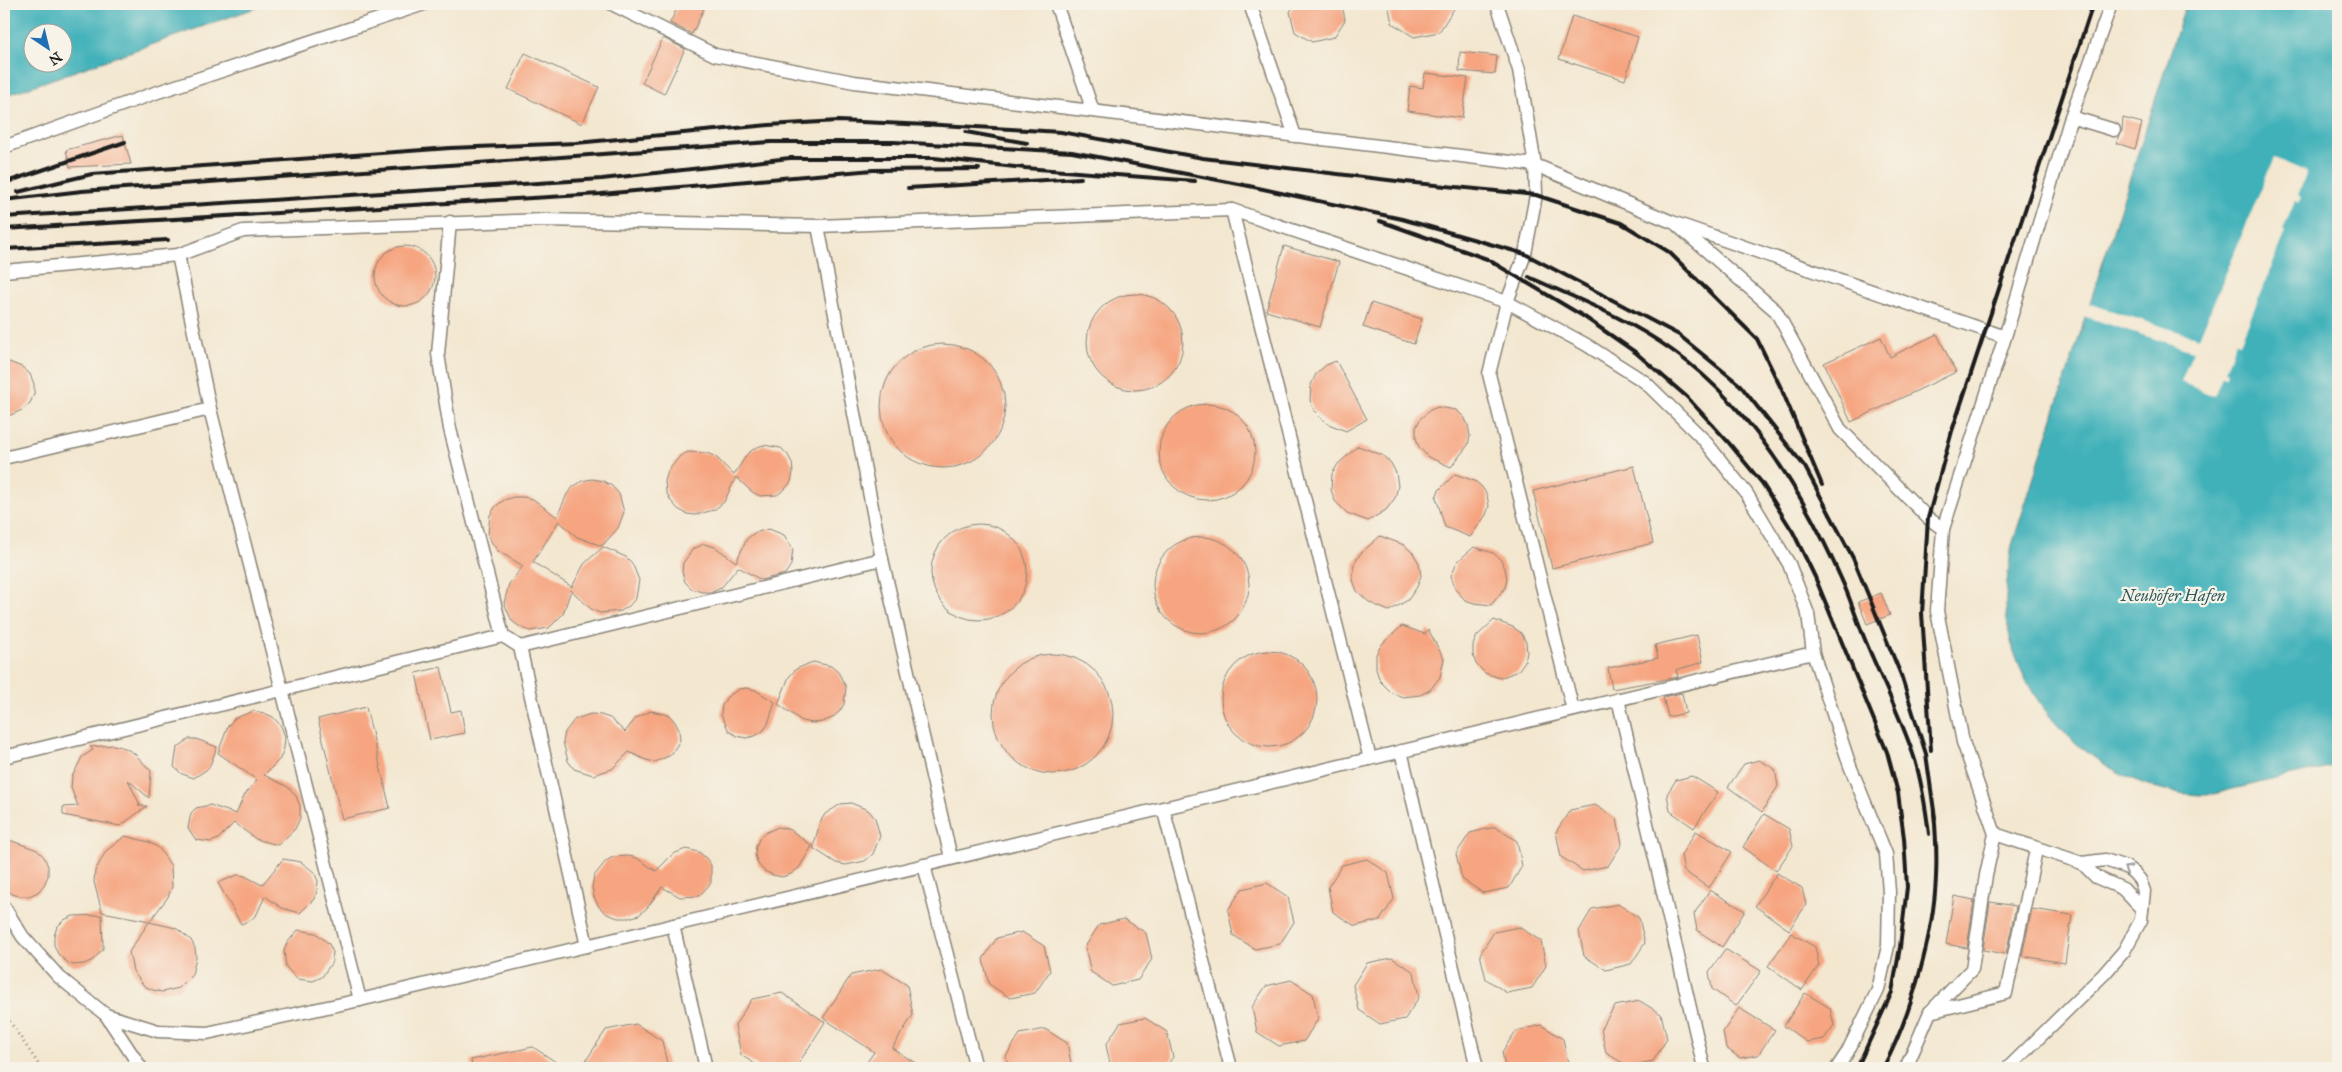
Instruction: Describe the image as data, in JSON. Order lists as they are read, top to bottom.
{
  "water": ["Neuhöfer Hafen"],
  "north": "bottom right"
}
